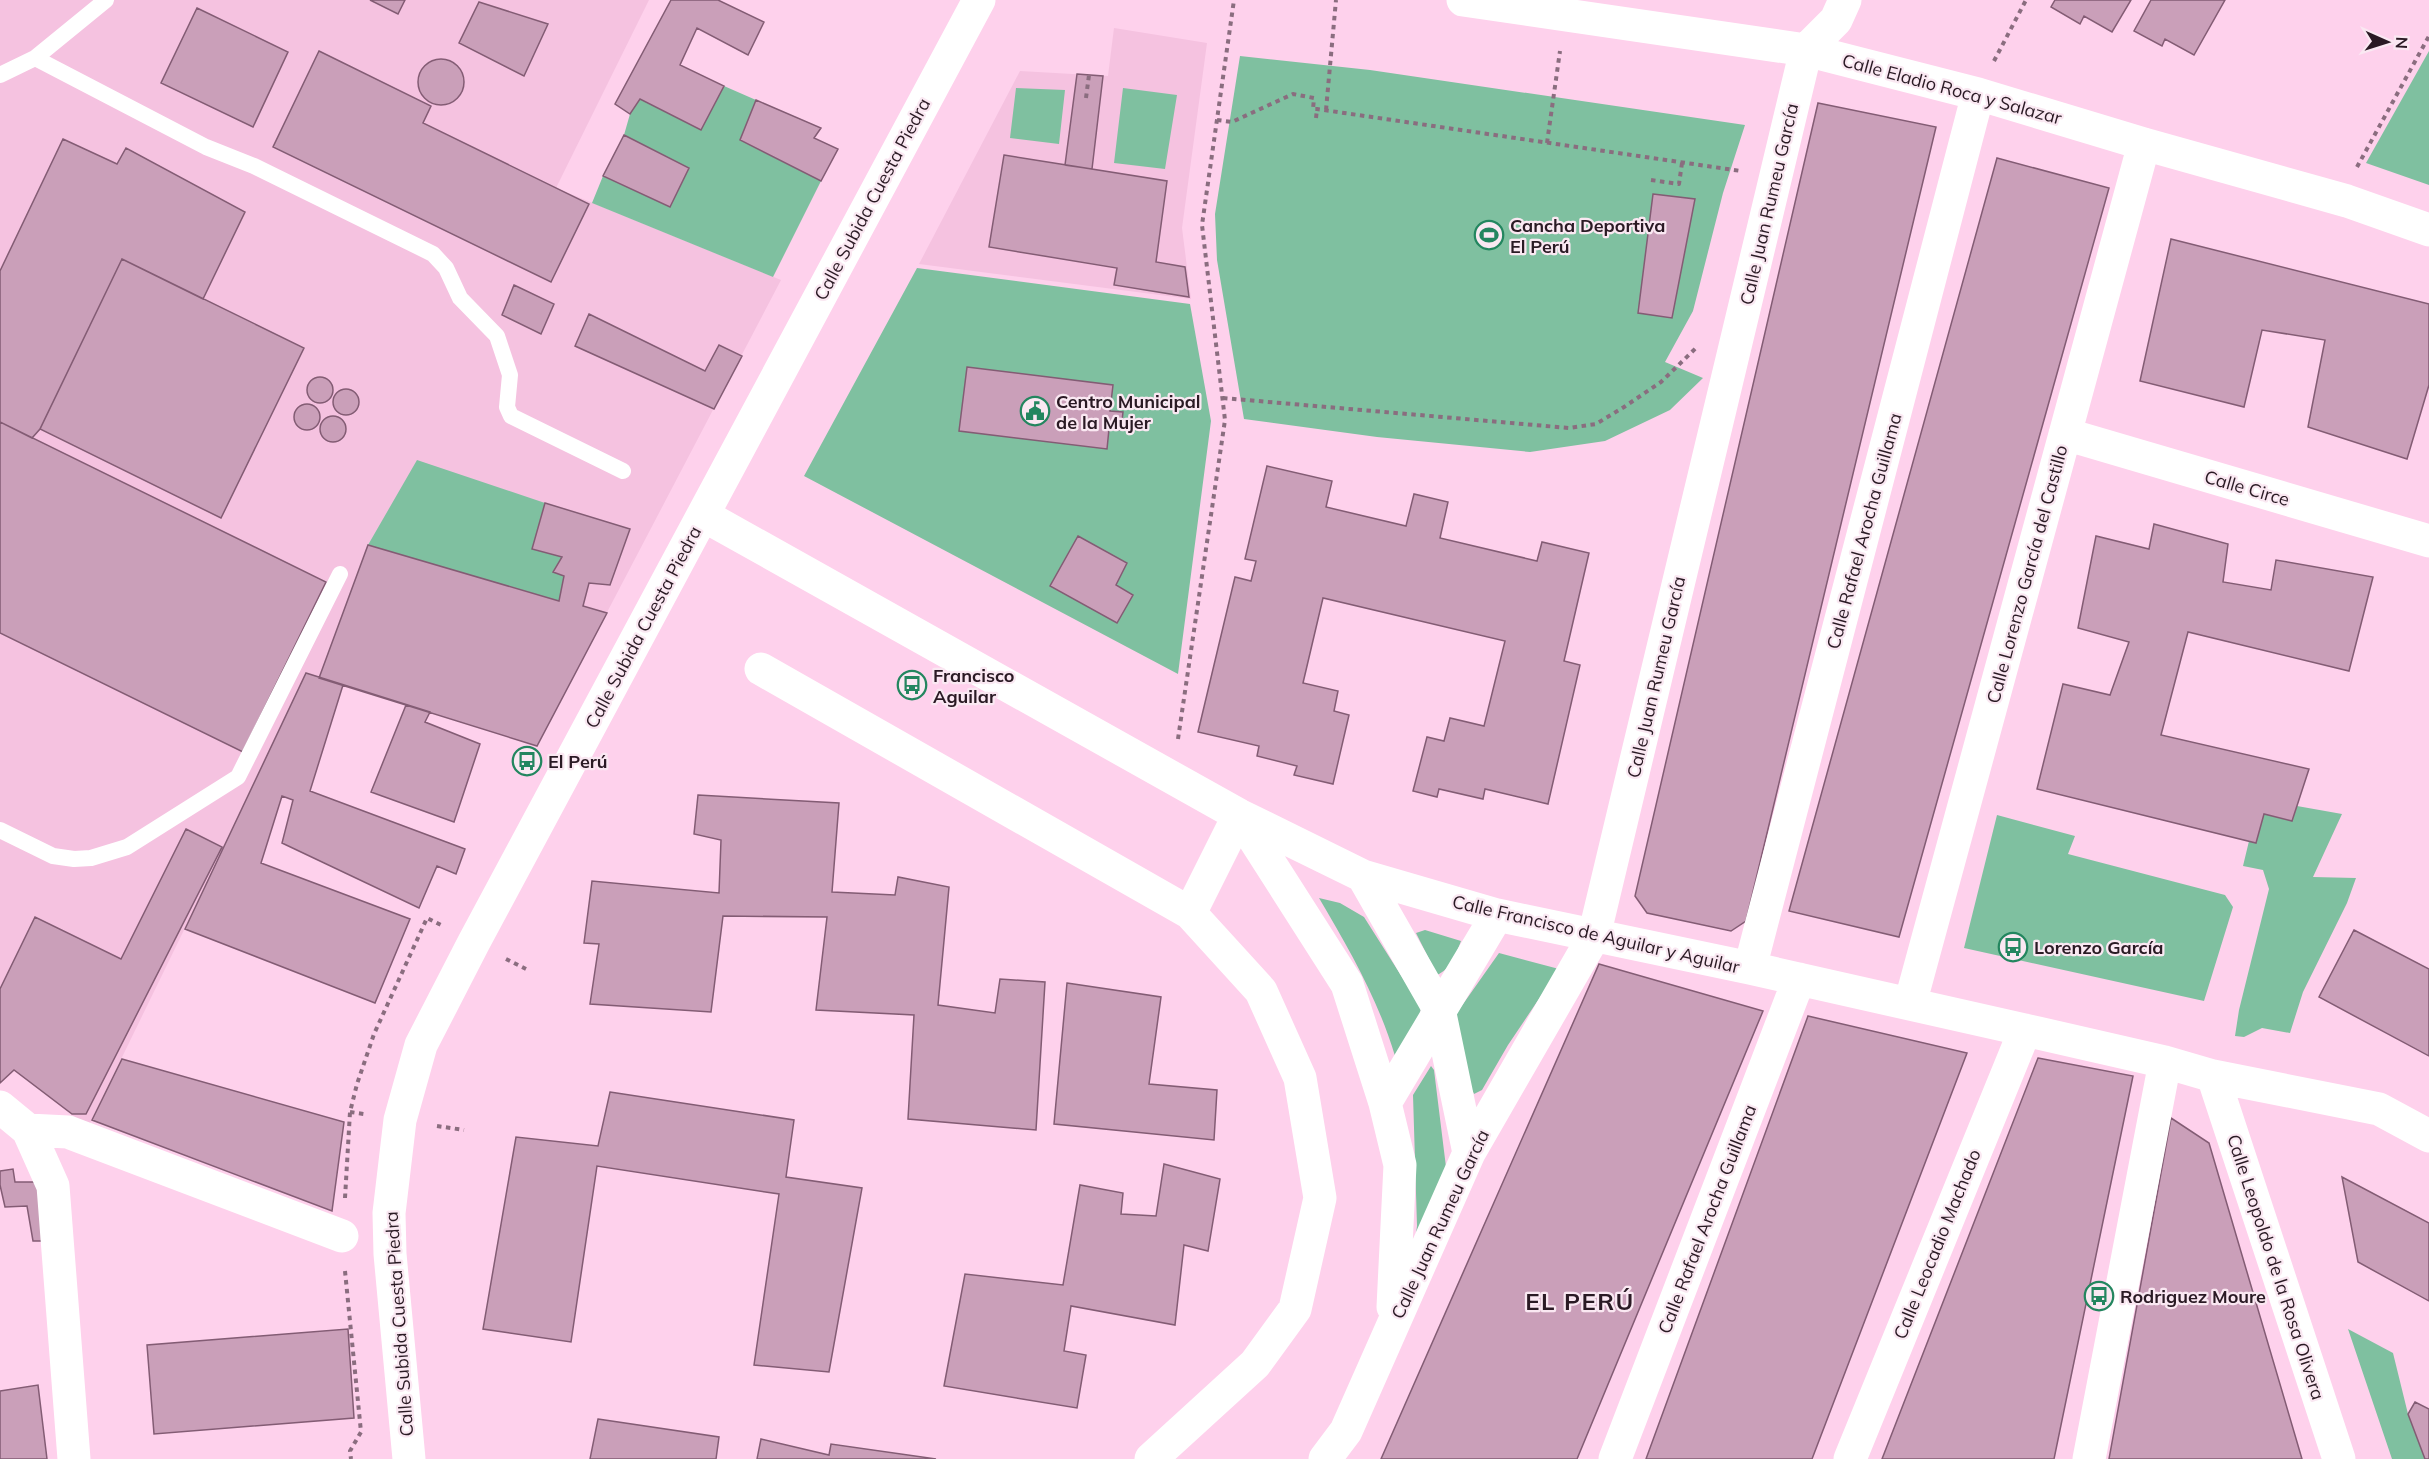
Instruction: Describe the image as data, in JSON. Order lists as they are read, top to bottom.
{
  "streets": {
    "street": [
      "Calle Eladio Roca y Salazar",
      "Calle Subida Cuesta Piedra",
      "Calle Juan Rumeu García",
      "Calle Circe",
      "Calle Rafael Arocha Guillama",
      "Calle Lorenzo García del Castillo",
      "Calle Francisco de Aguilar y Aguilar",
      "Calle Leocadio Machado",
      "Calle Leopoldo de la Rosa Olivera"
    ]
  },
  "crossings": [
    ["Calle Eladio Roca y Salazar", "Calle Juan Rumeu García"],
    ["Calle Eladio Roca y Salazar", "Calle Rafael Arocha Guillama"],
    ["Calle Eladio Roca y Salazar", "Calle Lorenzo García del Castillo"],
    ["Calle Subida Cuesta Piedra", "Calle Francisco de Aguilar y Aguilar"],
    ["Calle Juan Rumeu García", "Calle Francisco de Aguilar y Aguilar"],
    ["Calle Circe", "Calle Lorenzo García del Castillo"],
    ["Calle Rafael Arocha Guillama", "Calle Francisco de Aguilar y Aguilar"],
    ["Calle Lorenzo García del Castillo", "Calle Francisco de Aguilar y Aguilar"],
    ["Calle Francisco de Aguilar y Aguilar", "Calle Leocadio Machado"],
    ["Calle Francisco de Aguilar y Aguilar", "Calle Leopoldo de la Rosa Olivera"]
  ],
  "districts": ["EL PERÚ"],
  "places": {
    "sports": ["Cancha Deportiva El Perú"],
    "public building": ["Centro Municipal de la Mujer"],
    "bus stop": [
      "Francisco Aguilar",
      "El Perú",
      "Lorenzo García",
      "Rodriguez Moure"
    ]
  },
  "north": "right"
}
